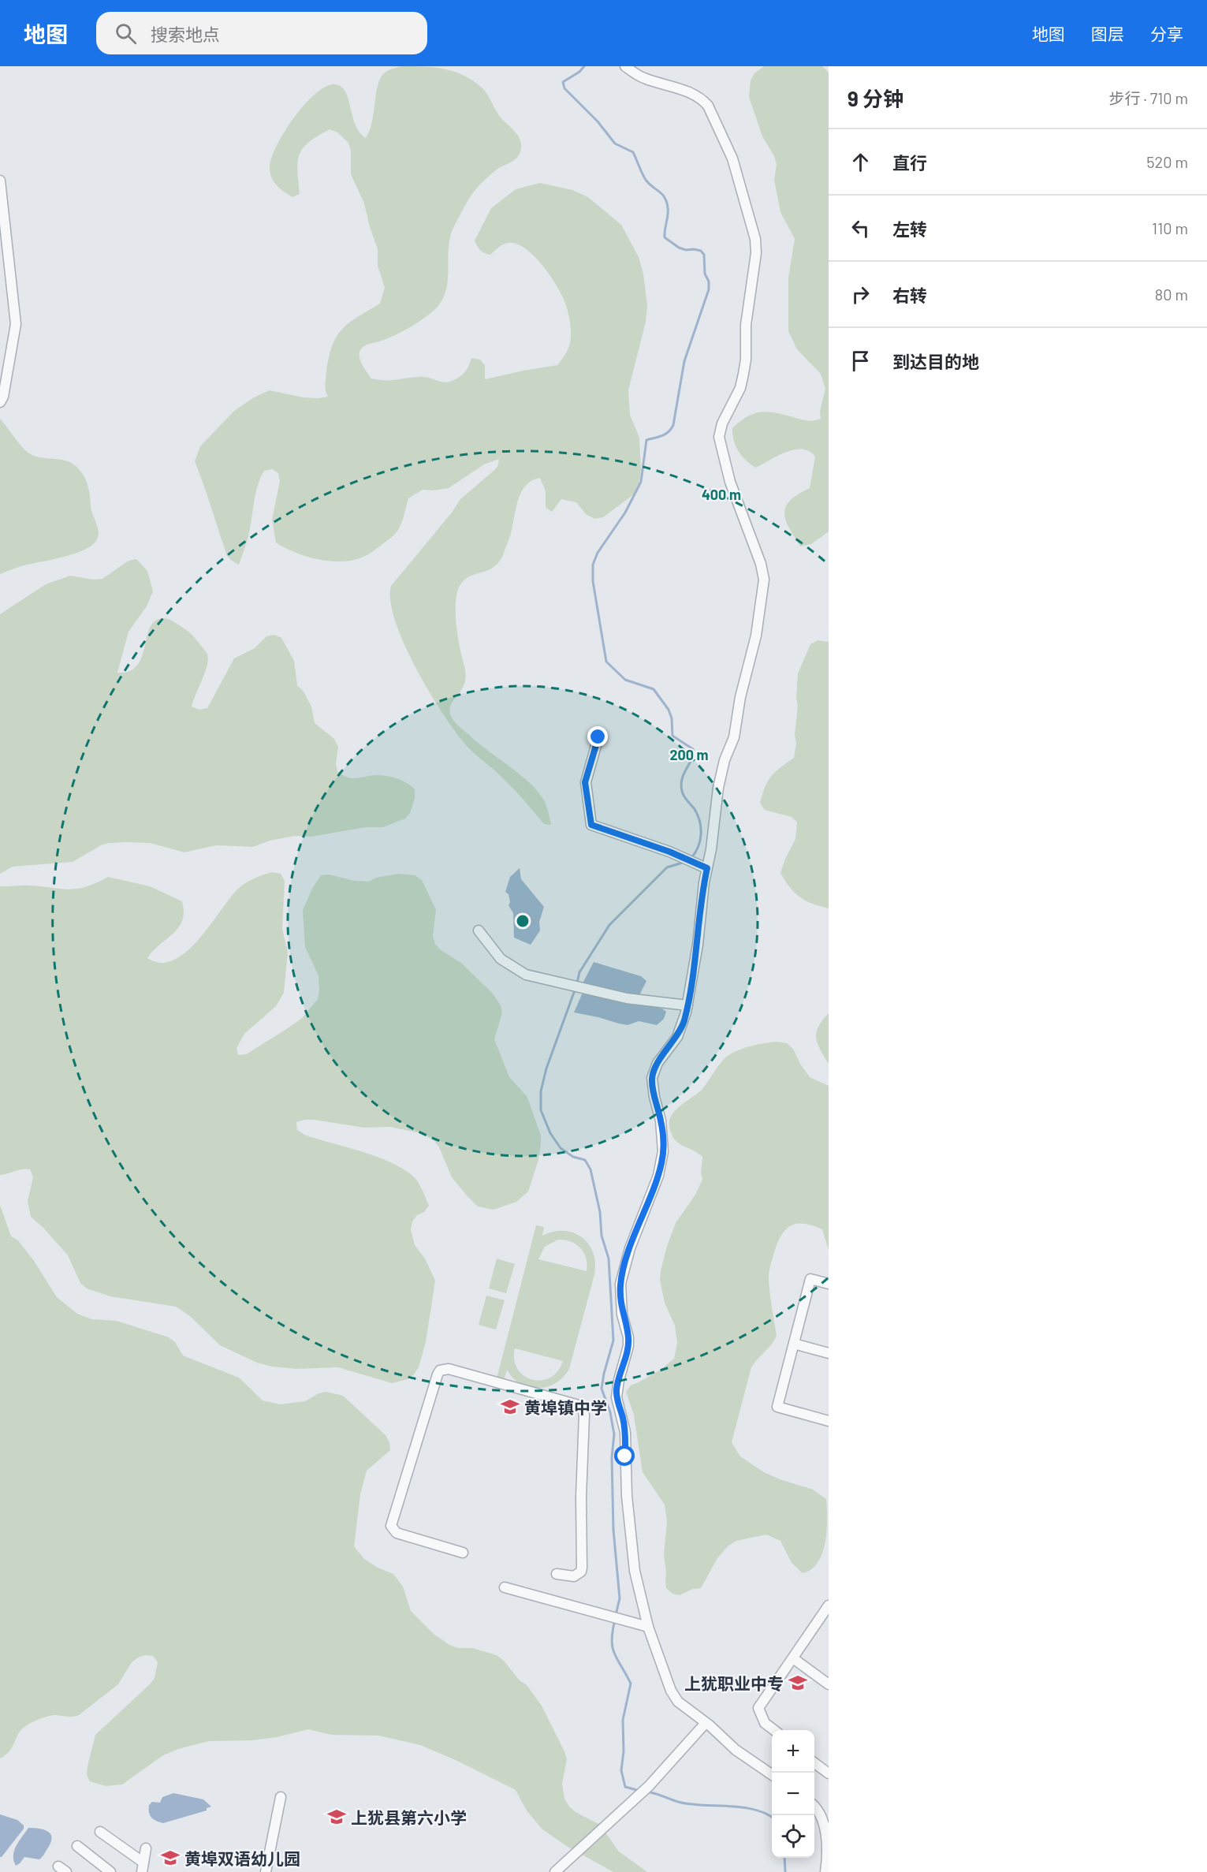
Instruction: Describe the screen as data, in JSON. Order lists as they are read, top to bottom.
{
  "places": {
    "school or university": [
      "黄埠镇中学",
      "上犹职业中专",
      "上犹县第六小学",
      "黄埠双语幼儿园"
    ]
  },
  "page": {
    "header": "地图",
    "search": "搜索地点",
    "nav": ["地图", "图层", "分享"],
    "heading": ["9 分钟", "步行 · 710 m"],
    "list": [
      ["直行", "520 m"],
      ["左转", "110 m"],
      ["右转", "80 m"],
      "到达目的地"
    ],
    "map_buttons": ["+", "−"]
  },
  "rings": ["400 m", "200 m"]
}
